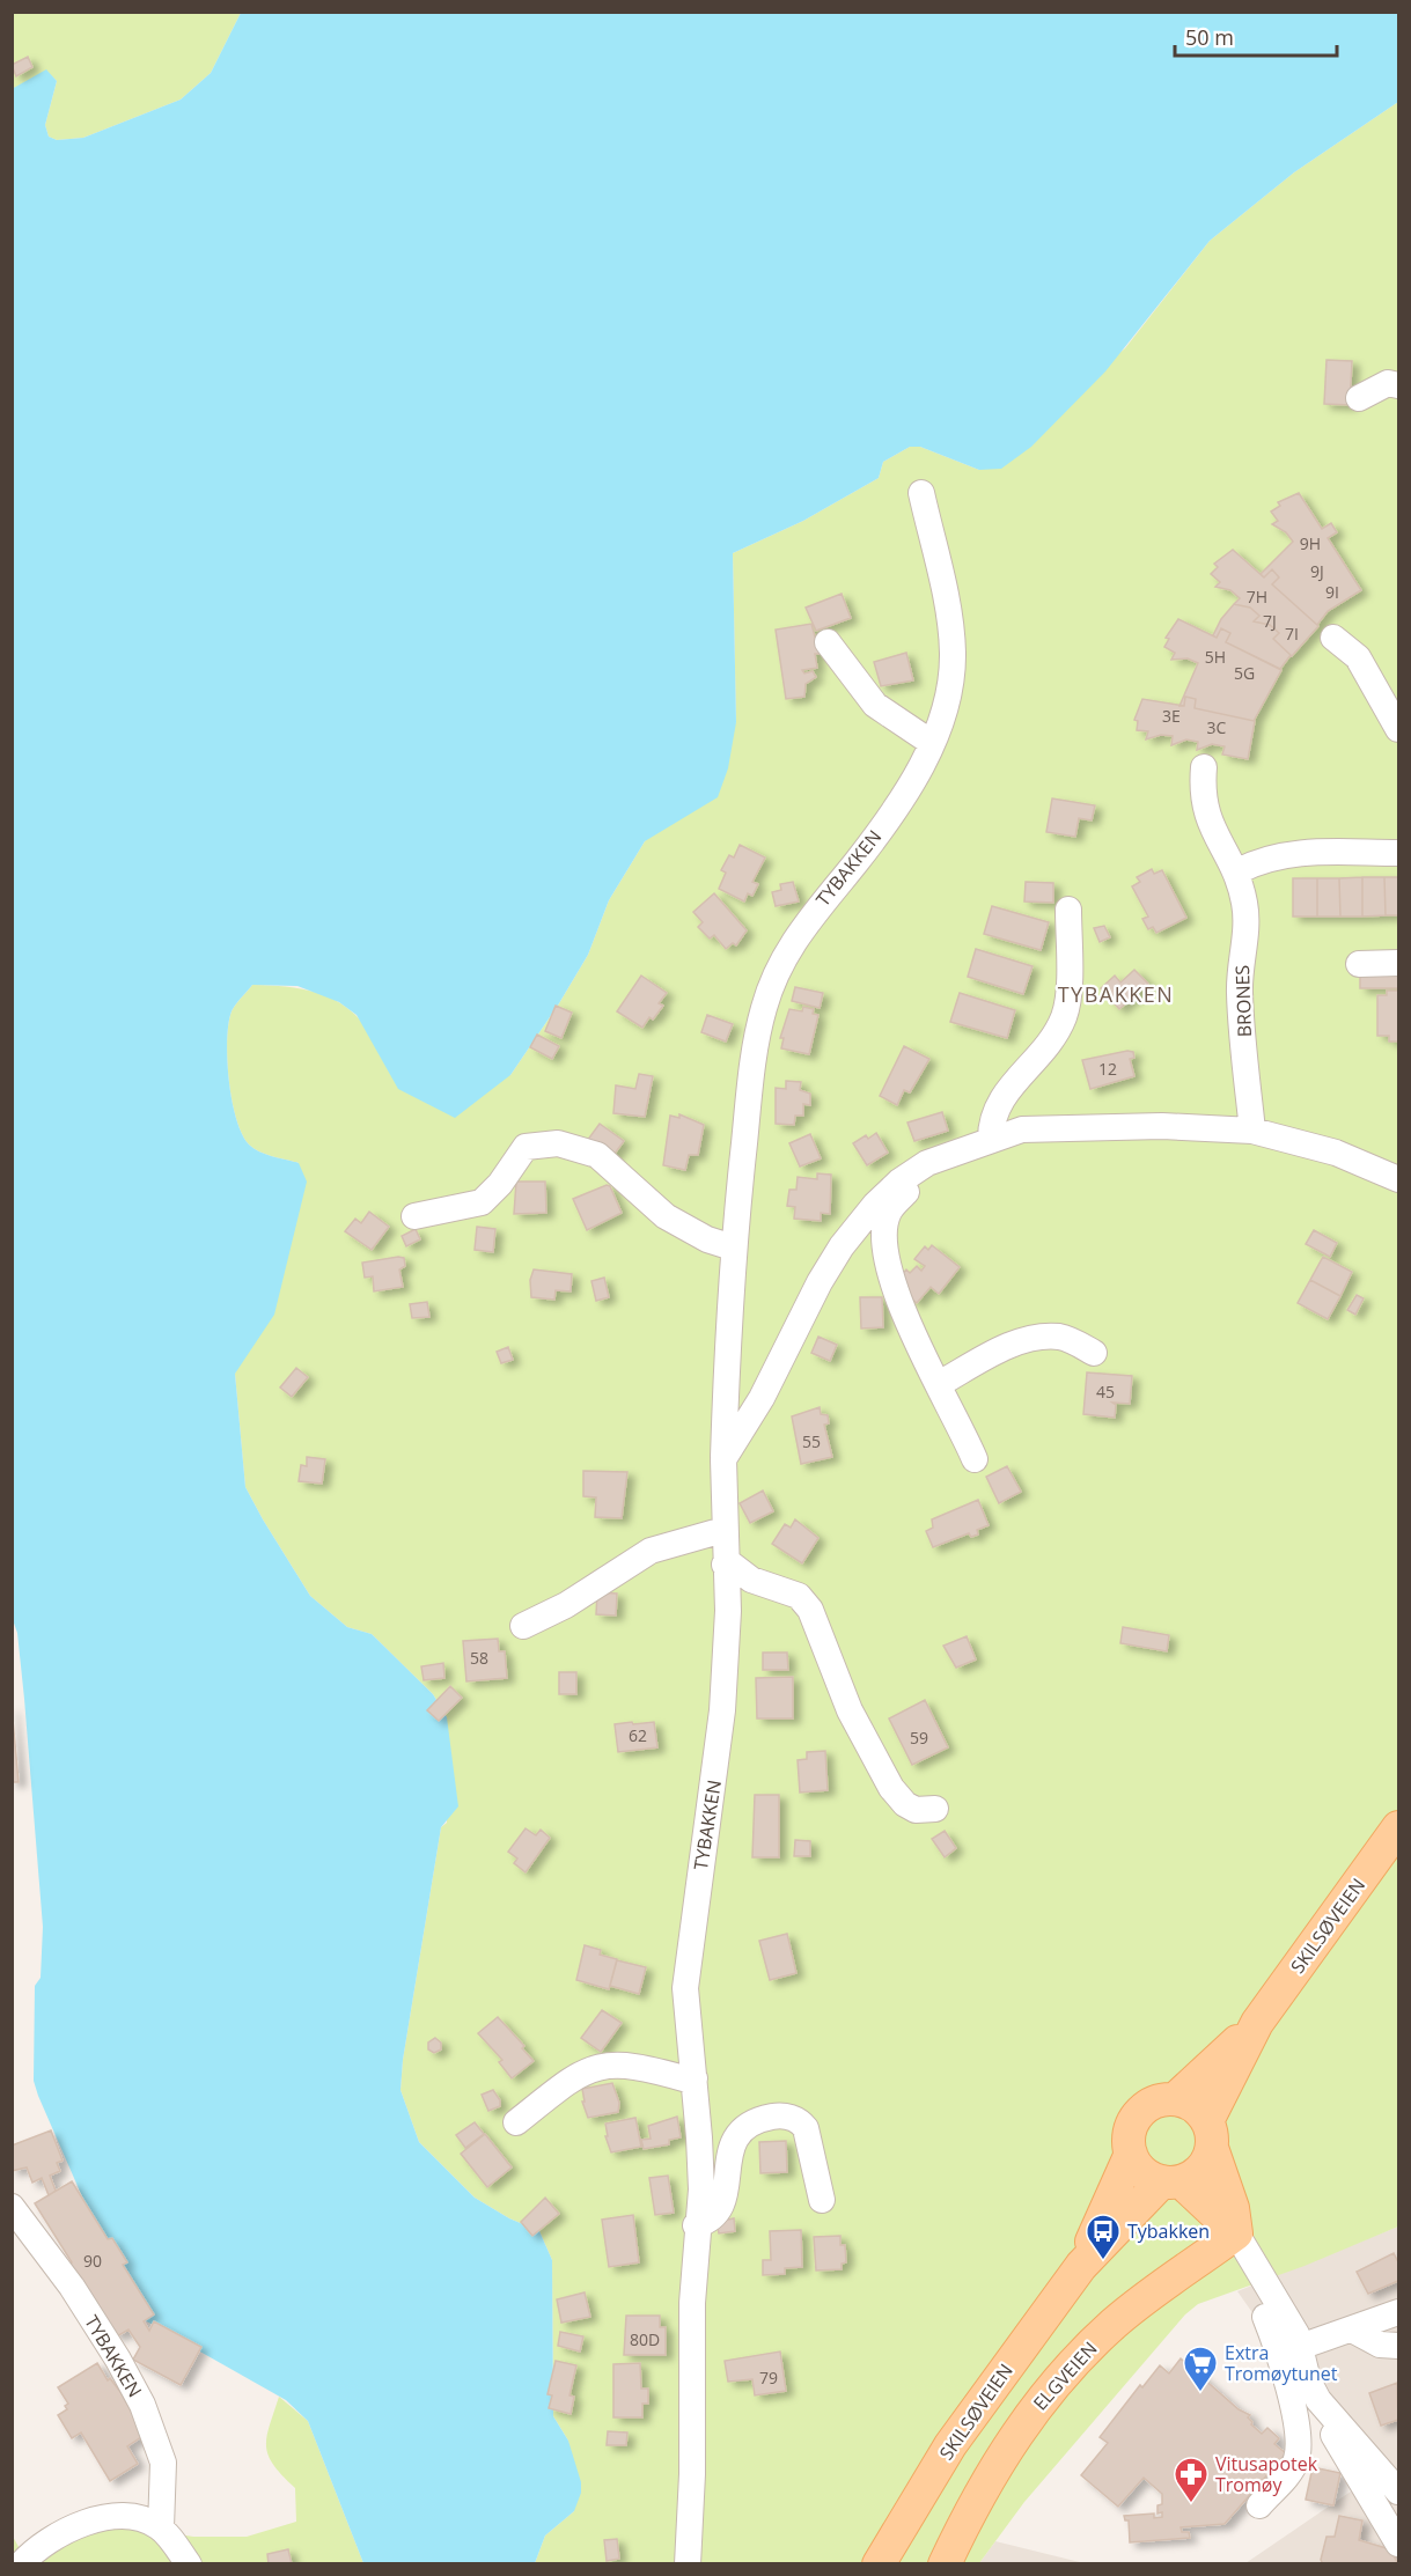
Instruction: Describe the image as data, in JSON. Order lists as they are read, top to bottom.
{
  "streets": {
    "main road": ["SKILSØVEIEN", "ELGVEIEN"],
    "street": ["TYBAKKEN", "BRONES"]
  },
  "districts": ["TYBAKKEN"],
  "places": {
    "bus stop": ["Tybakken"],
    "supermarket": ["Extra Tromøytunet"],
    "pharmacy": ["Vitusapotek Tromøy"]
  },
  "house_numbers": [
    "9H",
    "9J",
    "9I",
    "7H",
    "7J",
    "7I",
    "5H",
    "5G",
    "3E",
    "3C",
    "12",
    "45",
    "55",
    "58",
    "62",
    "59",
    "90",
    "80D",
    "79"
  ],
  "scale_bar": "50 m"
}
